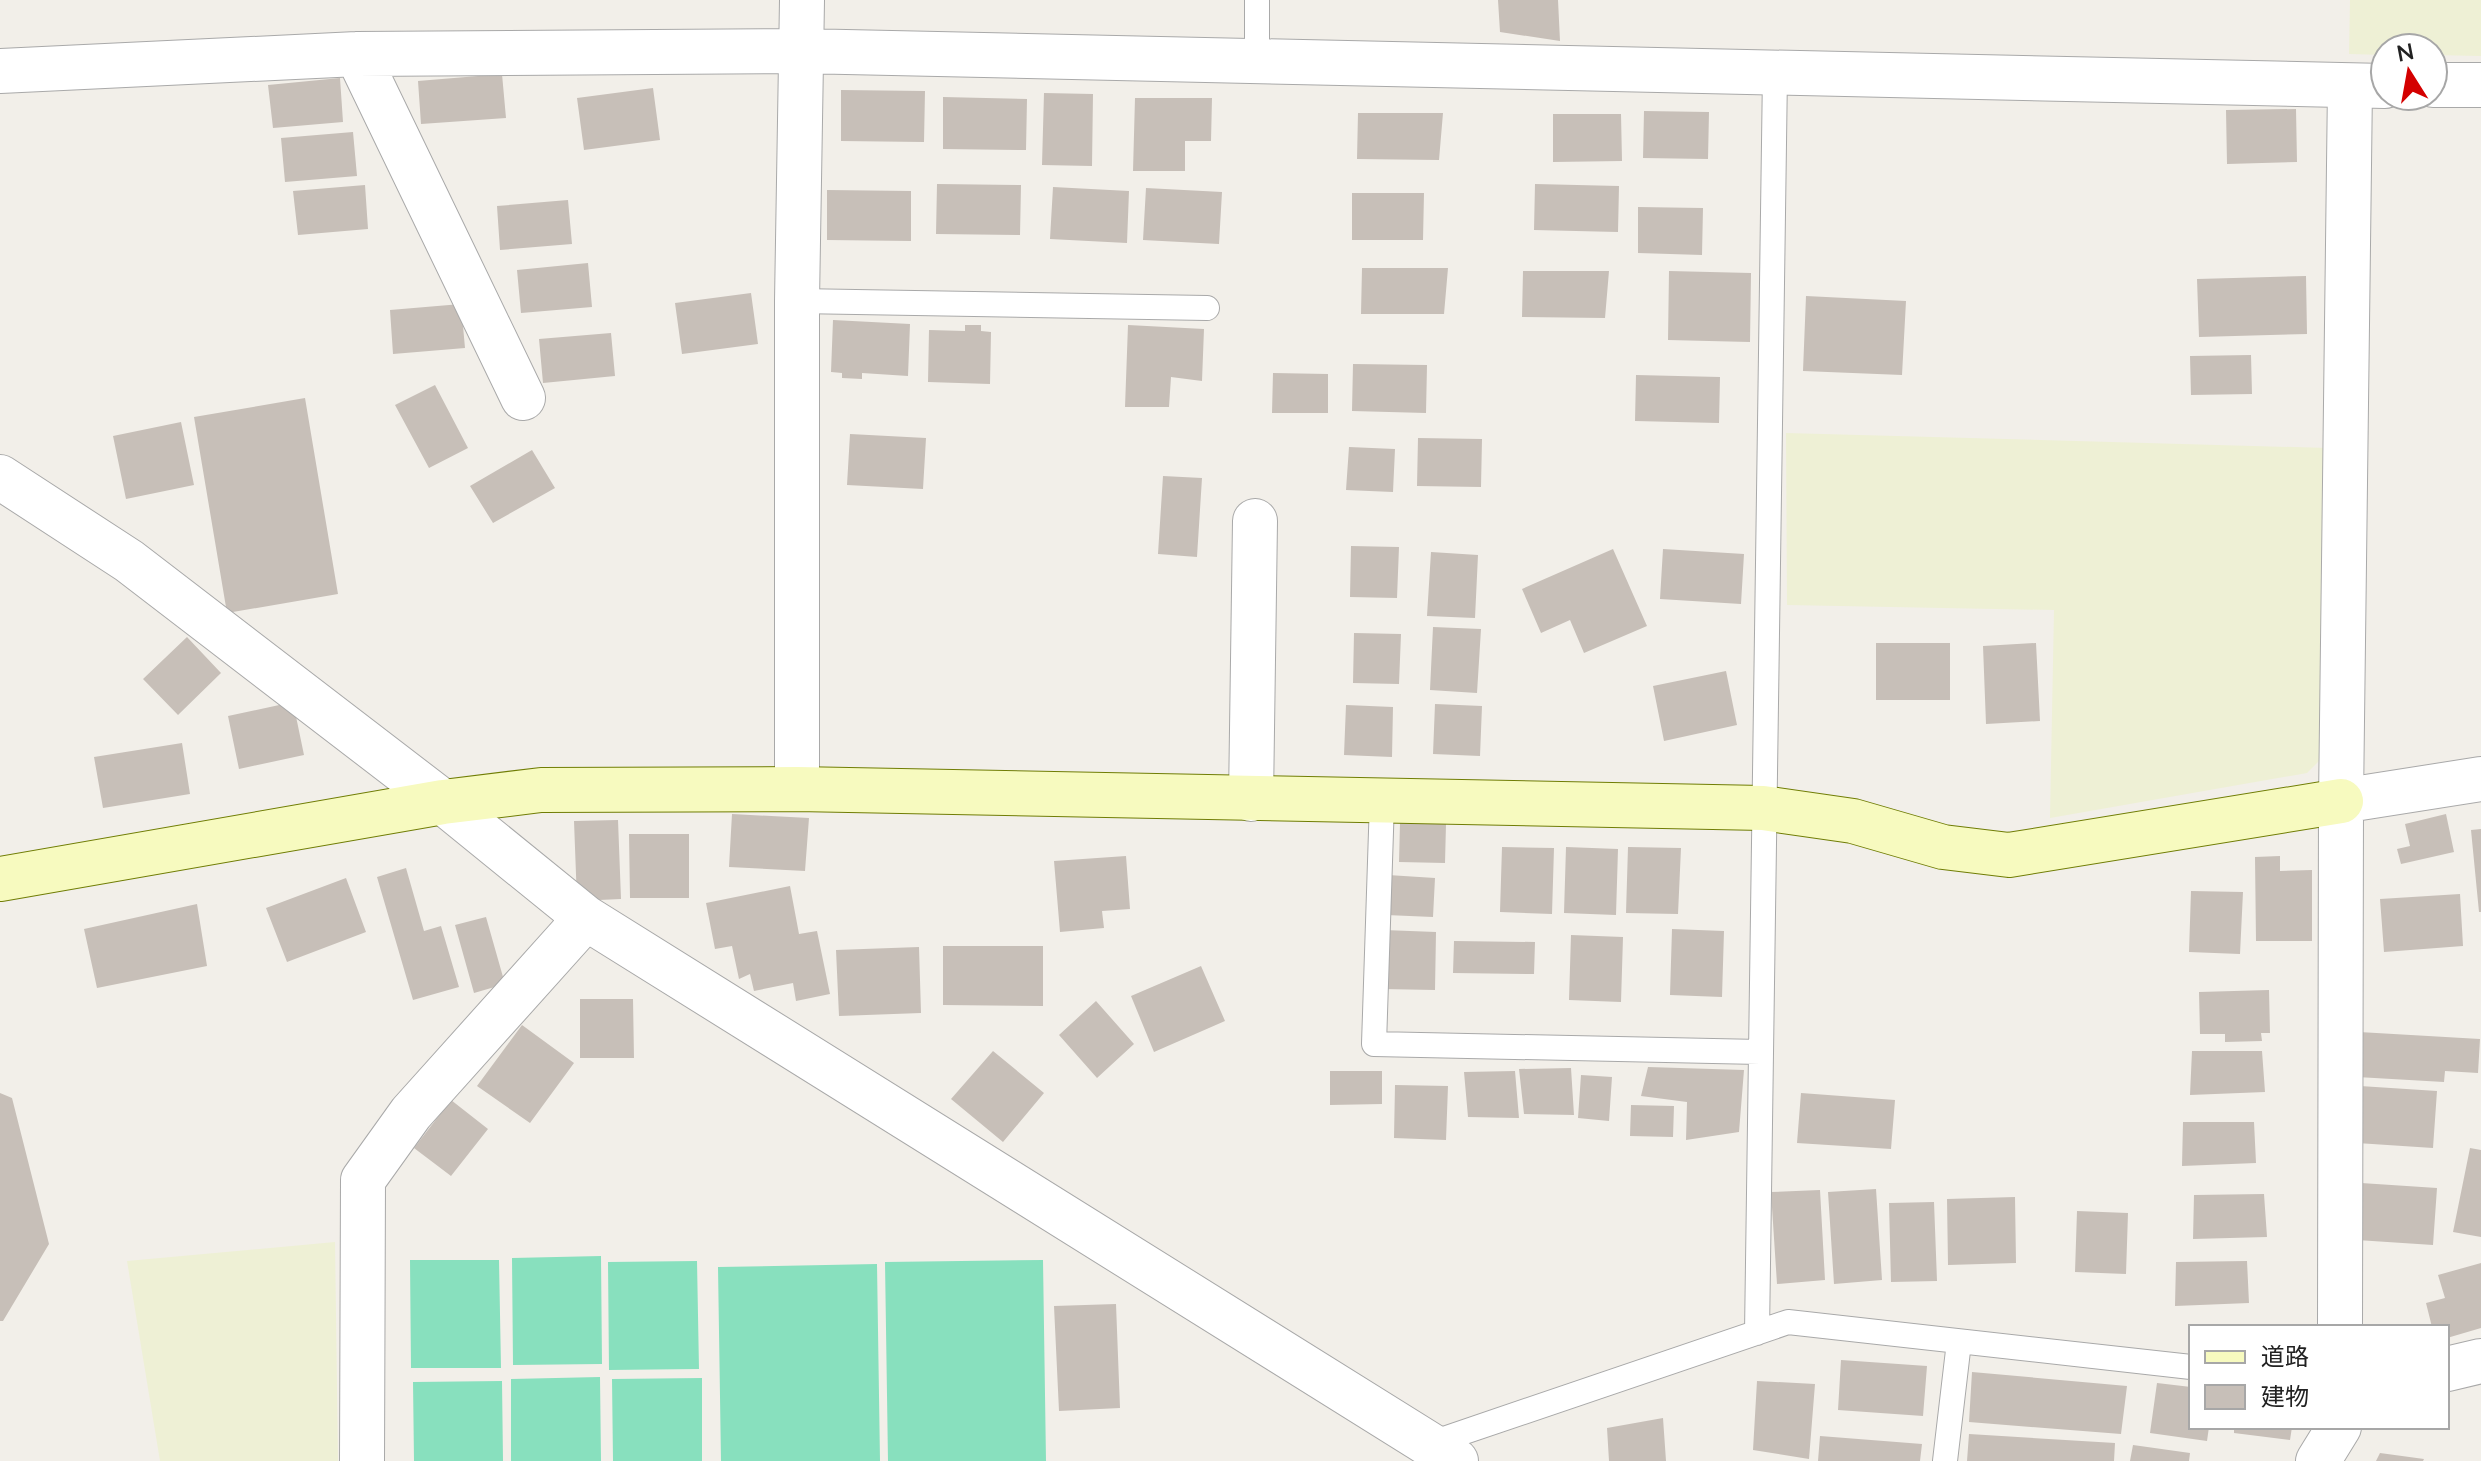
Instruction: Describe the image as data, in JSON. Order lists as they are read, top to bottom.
{
  "legend": ["道路", "建物"],
  "north": "top"
}
